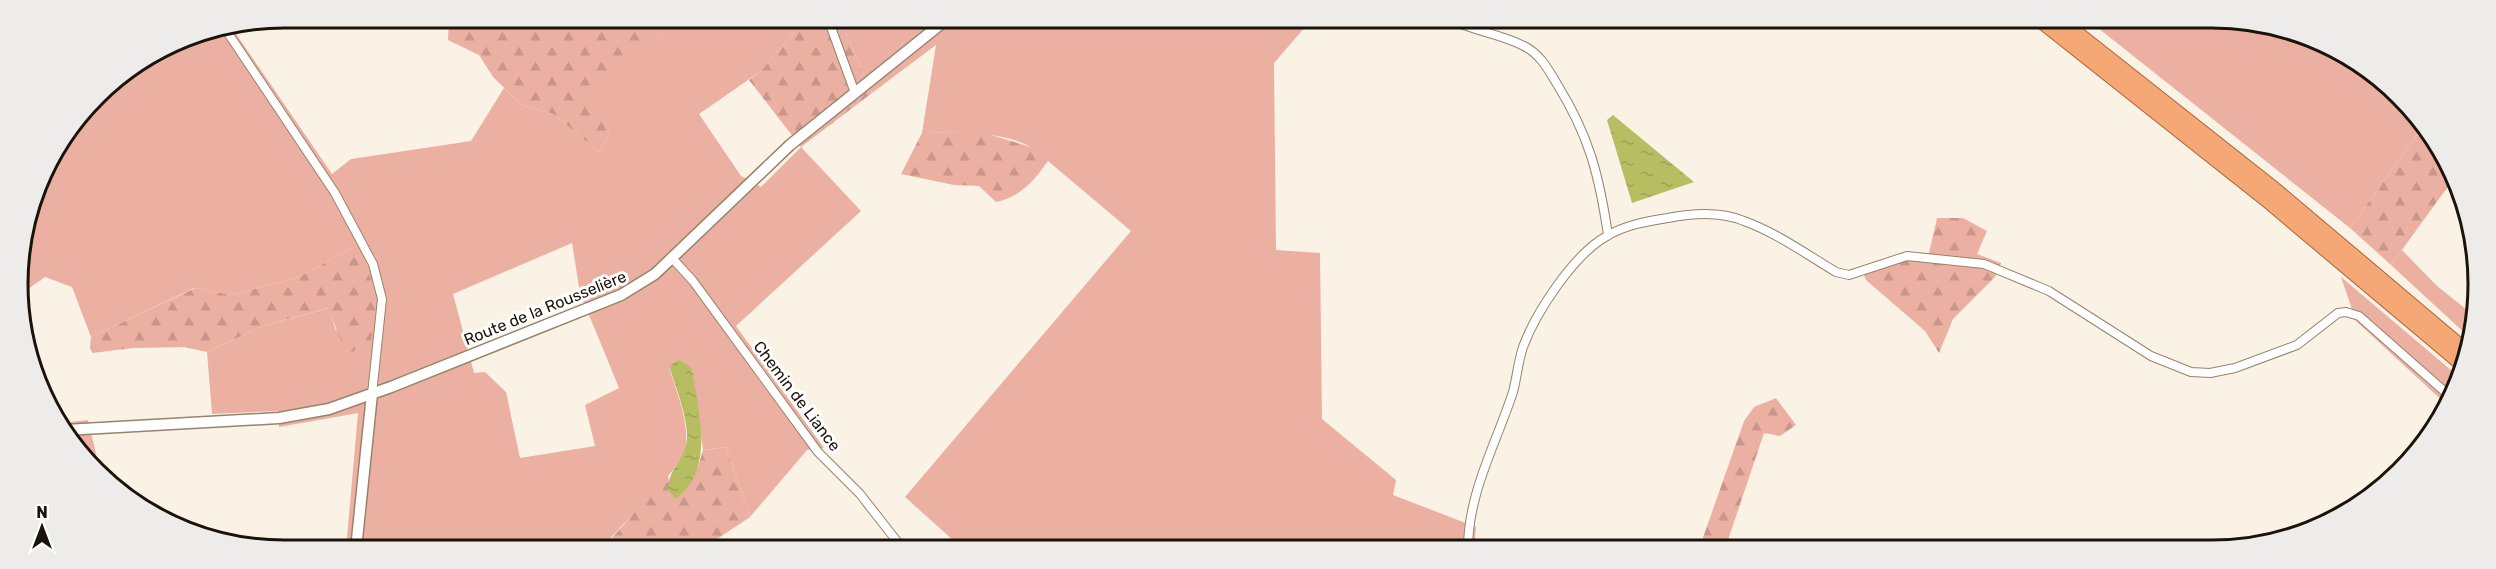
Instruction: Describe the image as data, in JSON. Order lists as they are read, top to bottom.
{
  "streets": {
    "street": ["Route de la Rousselière", "Chemin de Liance"]
  },
  "crossings": [
    ["Route de la Rousselière", "Chemin de Liance"]
  ],
  "north": "top"
}
